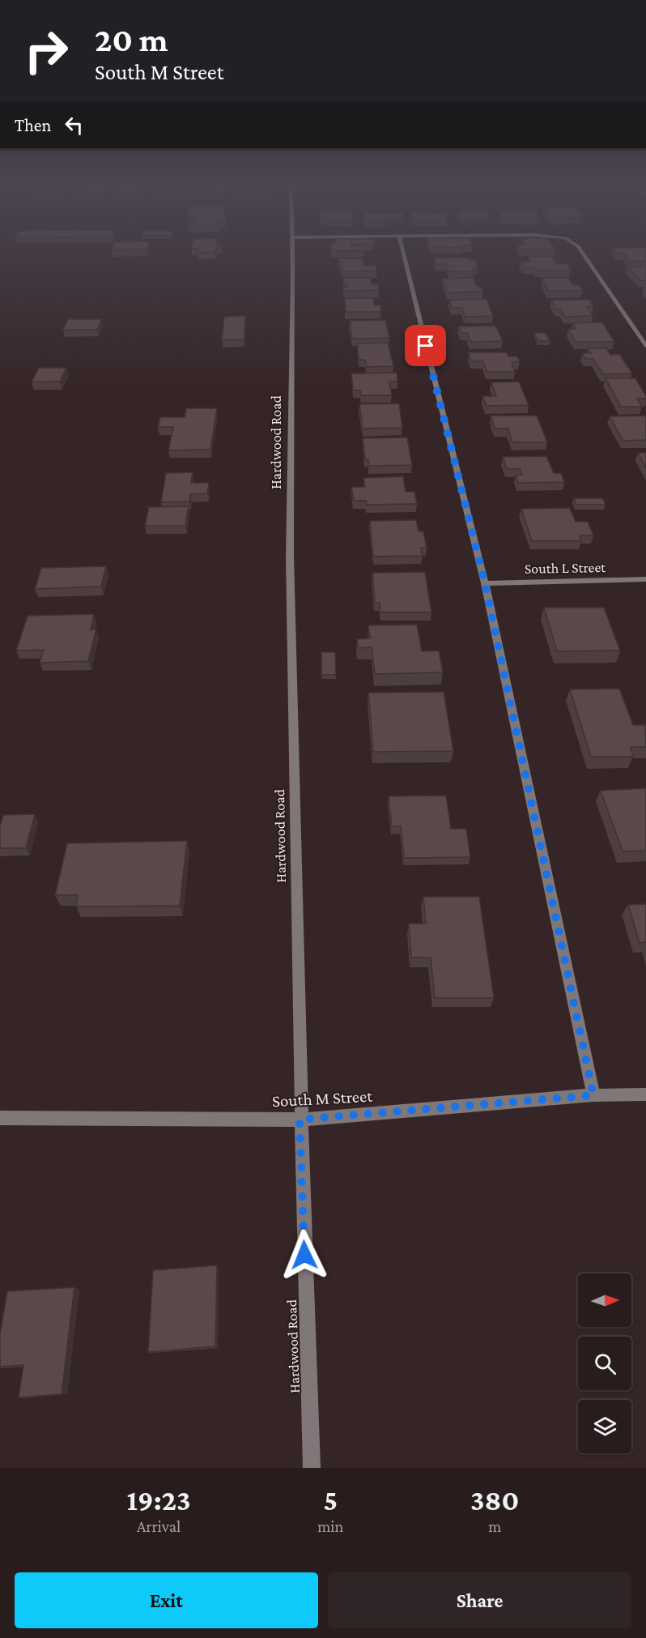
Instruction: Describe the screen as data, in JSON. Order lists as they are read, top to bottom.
{
  "streets": {
    "street": ["Hardwood Road", "South L Street", "South M Street"]
  },
  "crossings": [
    ["Hardwood Road", "South M Street"]
  ],
  "north": "right",
  "page": {
    "turn": ["20 m", "South M Street"],
    "then": "Then",
    "eta": [
      "19:23",
      "Arrival",
      "5",
      "min",
      "380",
      "m"
    ],
    "buttons": ["Exit", "Share"]
  }
}
